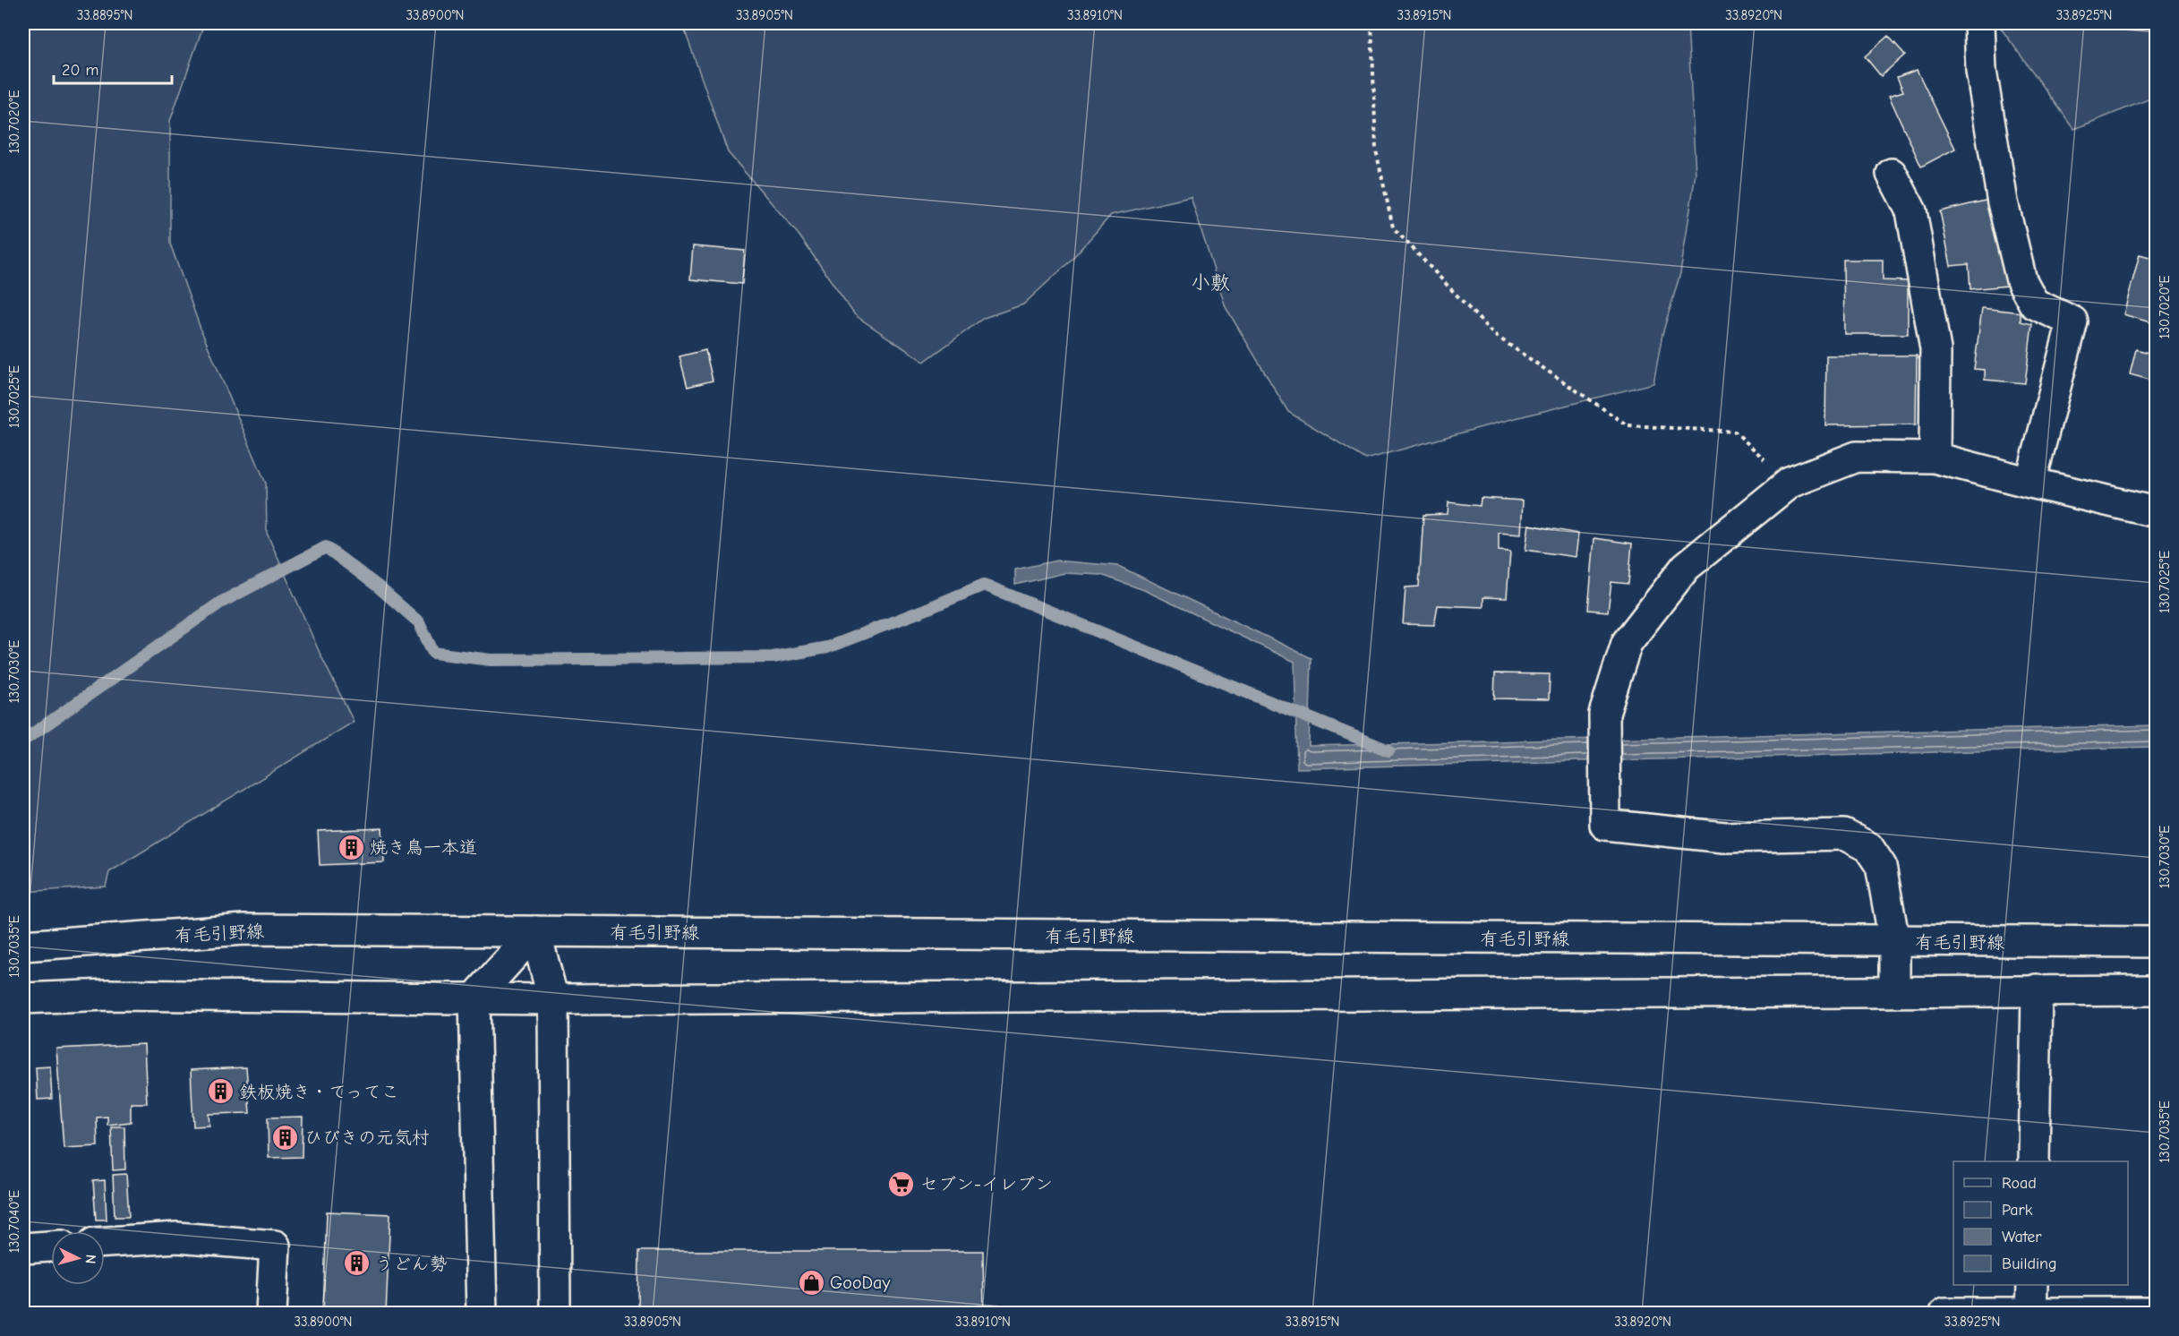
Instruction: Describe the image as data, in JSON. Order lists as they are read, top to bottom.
{
  "streets": {
    "main road": ["有毛引野線"]
  },
  "districts": ["小敷"],
  "places": {
    "building": [
      "焼き鳥一本道",
      "鉄板焼き・てってこ",
      "ひびきの元気村",
      "うどん勢"
    ],
    "supermarket": ["セブン-イレブン"],
    "shop": ["GooDay"]
  },
  "legend": [
    "Road",
    "Park",
    "Water",
    "Building"
  ],
  "scale_bar": "20 m",
  "north": "right",
  "coordinates": [
    "33.8895°N",
    "33.8900°N",
    "33.8905°N",
    "33.8910°N",
    "33.8915°N",
    "33.8920°N",
    "33.8925°N",
    "130.7020°E",
    "130.7025°E",
    "130.7030°E",
    "130.7035°E",
    "130.7040°E"
  ]
}
